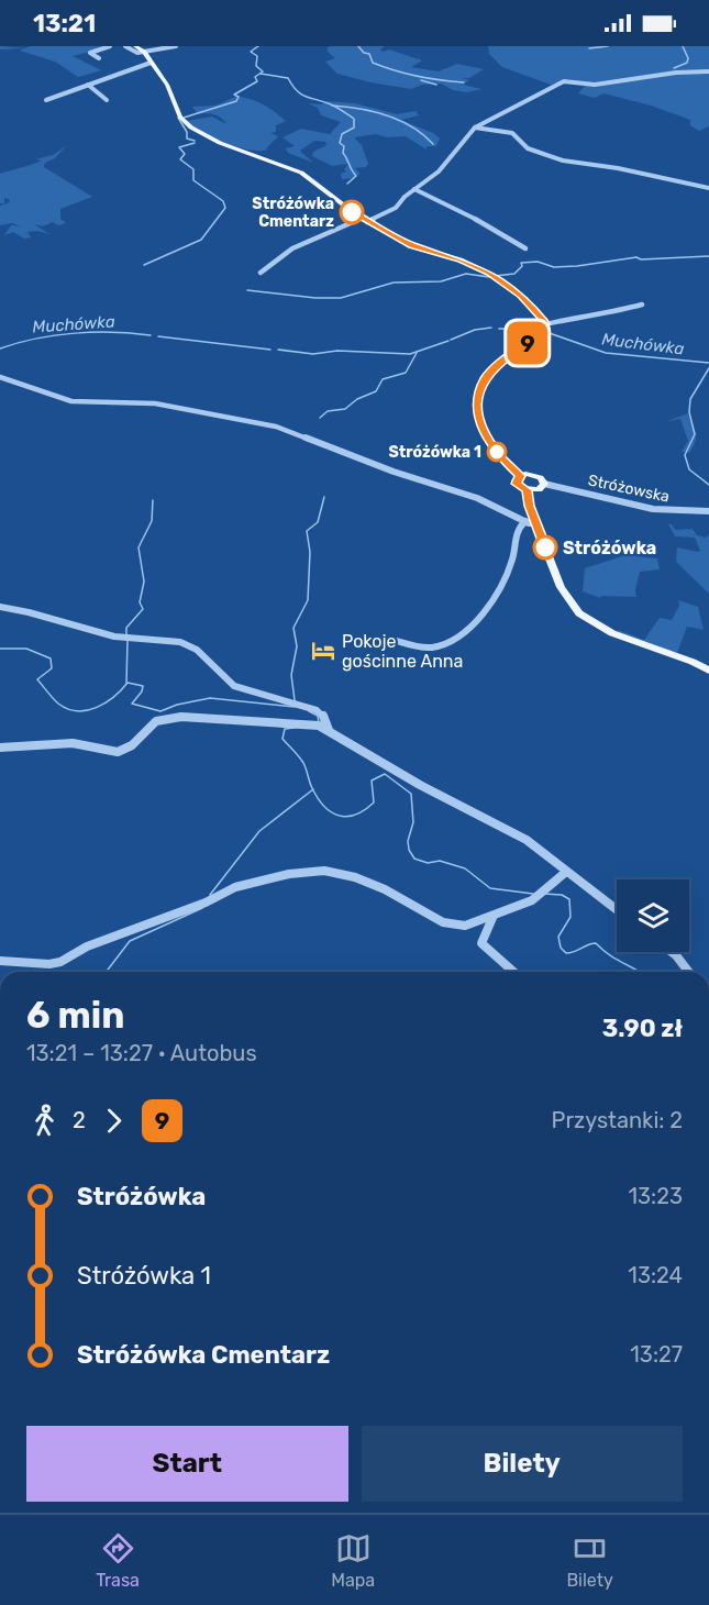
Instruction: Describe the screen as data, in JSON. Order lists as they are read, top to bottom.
{
  "streets": {
    "street": ["Stróżowska"]
  },
  "water": ["Muchówka"],
  "places": {
    "other": ["Stróżówka Cmentarz", "Stróżówka 1", "Stróżówka"],
    "hotel": ["Pokoje gościnne Anna"]
  },
  "lines": ["bus line 9"],
  "page": {
    "status": "13:21",
    "on_map": "9",
    "heading": ["6 min", "13:21 – 13:27 · Autobus", "3.90 zł"],
    "legs": ["2", "9", "Przystanki: 2"],
    "list": [
      {
        "name": "Stróżówka",
        "value": "13:23"
      },
      {
        "name": "Stróżówka 1",
        "value": "13:24"
      },
      {
        "name": "Stróżówka Cmentarz",
        "value": "13:27"
      }
    ],
    "buttons": ["Start", "Bilety"],
    "tabs": ["Trasa", "Mapa", "Bilety"]
  }
}
